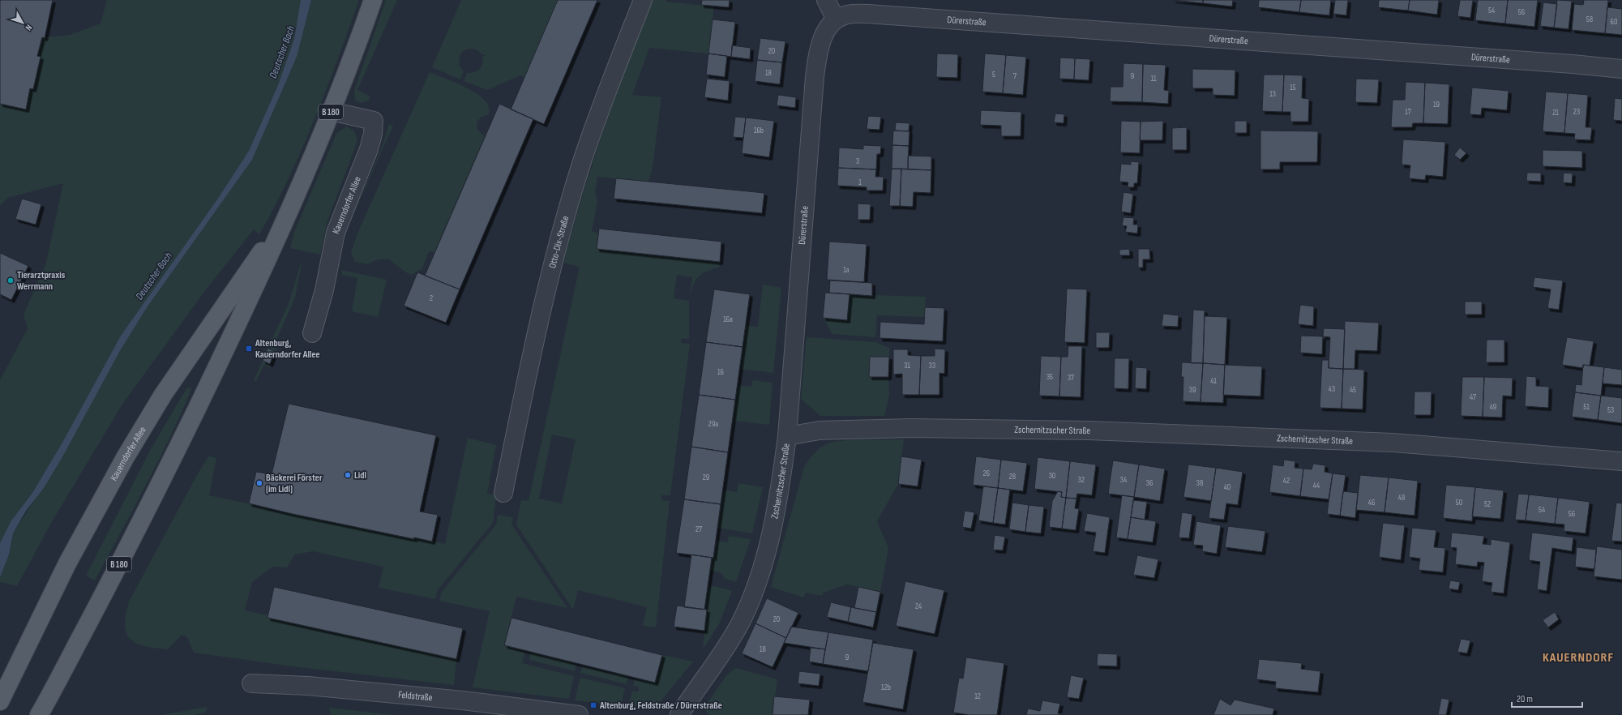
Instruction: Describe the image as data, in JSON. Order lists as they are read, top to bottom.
{
  "streets": {
    "main road": ["B 180", "Kauerndorfer Allee"],
    "street": [
      "Dürerstraße",
      "Otto-Dix-Straße",
      "Zschernitzscher Straße",
      "Feldstraße"
    ]
  },
  "crossings": [
    ["Dürerstraße", "Zschernitzscher Straße"]
  ],
  "districts": ["KAUERNDORF"],
  "water": ["Deutscher Bach"],
  "places": {
    "other": ["Tierarztpraxis Werrmann", "Lidl", "Bäckerei Förster (im Lidl)"],
    "transit": ["Altenburg, Kauerndorfer Allee", "Altenburg, Feldstraße / Dürerstraße"]
  },
  "house_numbers": [
    "54",
    "56",
    "58",
    "60",
    "20",
    "18",
    "5",
    "7",
    "9",
    "11",
    "15",
    "13",
    "19",
    "17",
    "23",
    "21",
    "16b",
    "3",
    "1",
    "1a",
    "2",
    "16a",
    "31",
    "33",
    "16",
    "35",
    "37",
    "41",
    "43",
    "39",
    "45",
    "47",
    "49",
    "51",
    "53",
    "29a",
    "26",
    "30",
    "28",
    "29",
    "32",
    "34",
    "42",
    "36",
    "38",
    "44",
    "40",
    "48",
    "46",
    "50",
    "52",
    "54",
    "56",
    "27",
    "24",
    "20",
    "18",
    "9",
    "12b",
    "12"
  ],
  "scale_bar": "20 m",
  "north": "bottom right"
}
